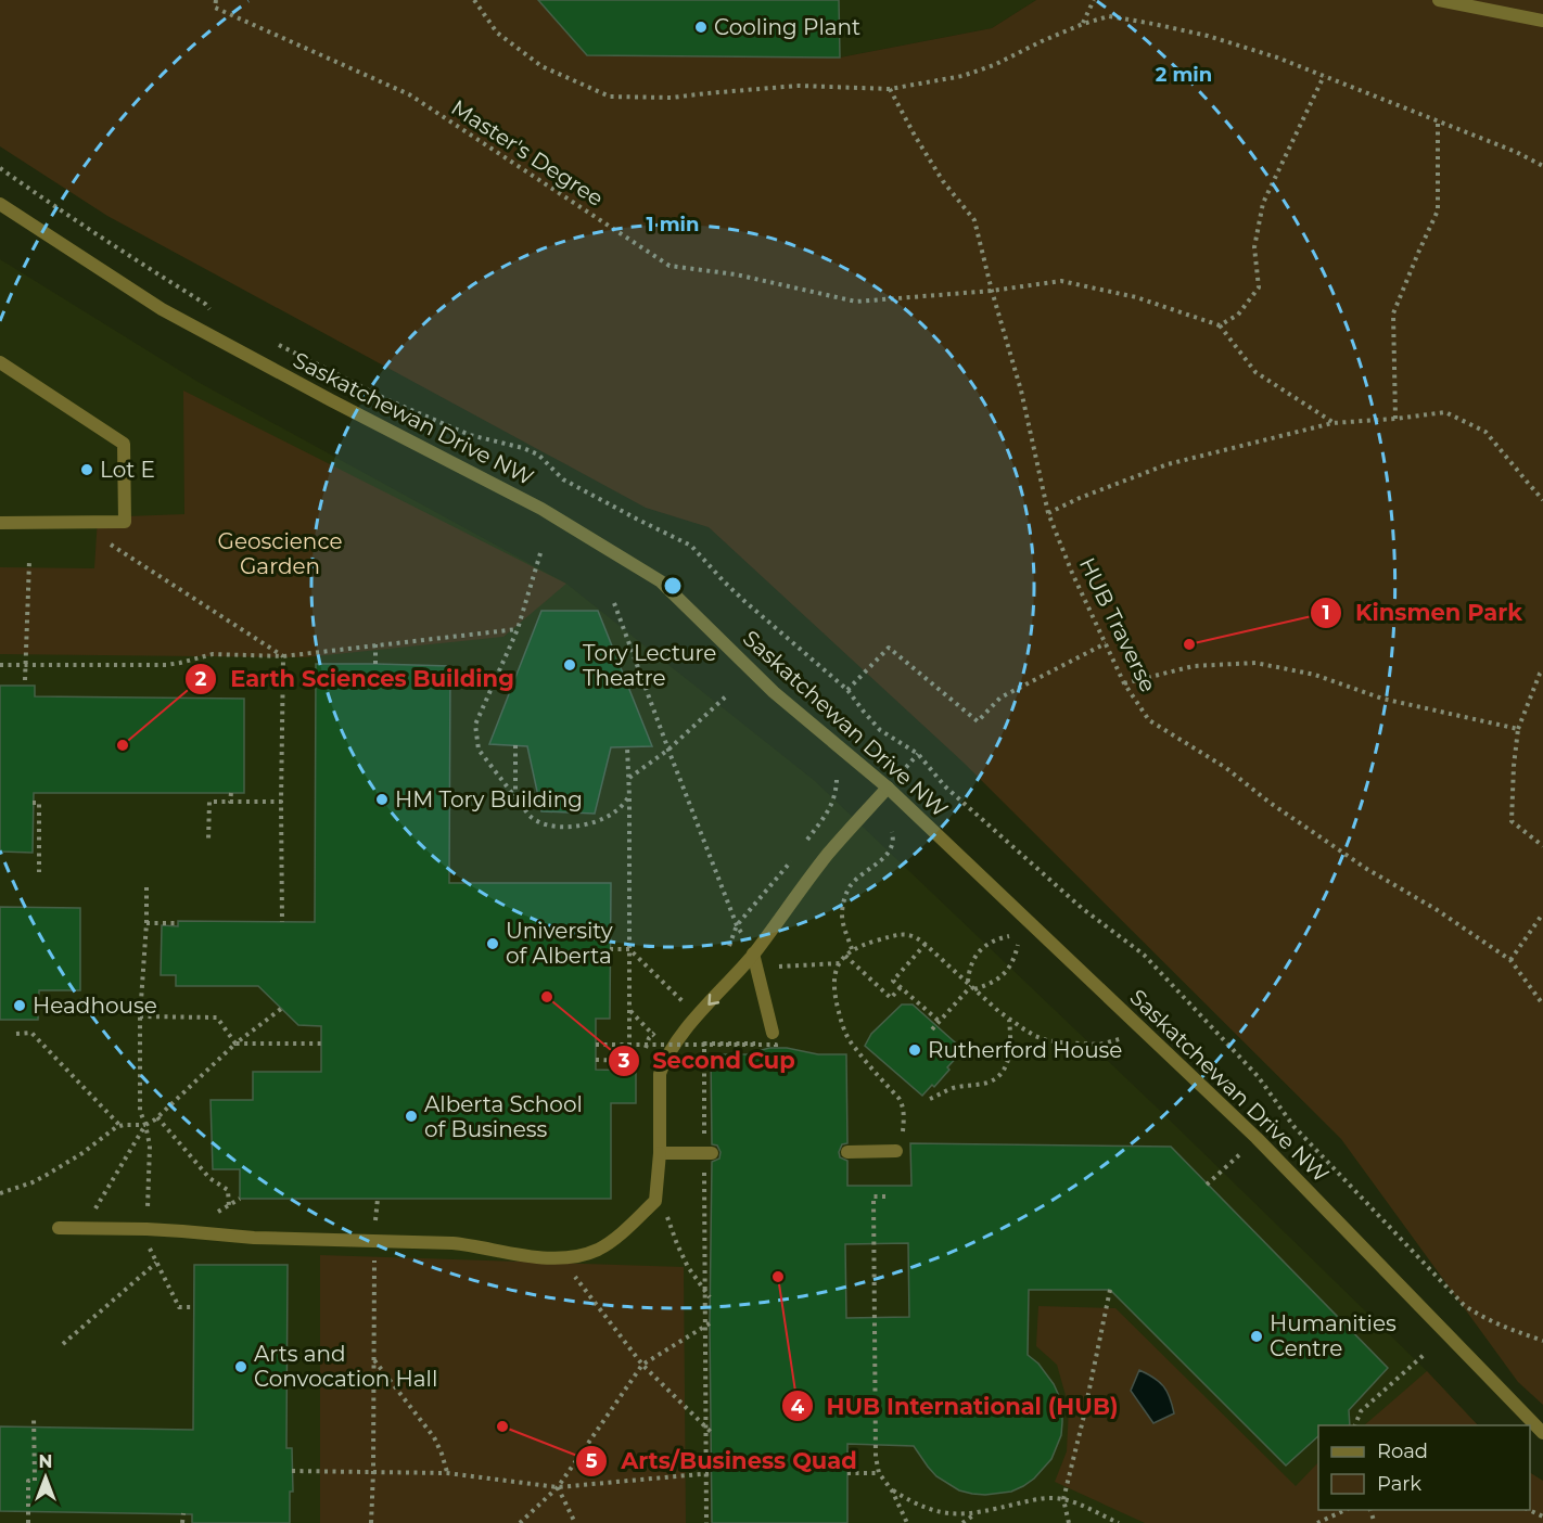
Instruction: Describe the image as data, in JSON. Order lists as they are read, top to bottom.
{
  "streets": {
    "street": ["Saskatchewan Drive NW"],
    "path": ["Master's Degree", "HUB Traverse"]
  },
  "crossings": [
    ["Master's Degree", "HUB Traverse"]
  ],
  "parks": ["Geoscience Garden"],
  "places": [
    "Cooling Plant",
    "Lot E",
    "Kinsmen Park",
    "Tory Lecture Theatre",
    "Earth Sciences Building",
    "HM Tory Building",
    "University of Alberta",
    "Second Cup",
    "Headhouse",
    "Rutherford House",
    "Alberta School of Business",
    "HUB International (HUB)",
    "Humanities Centre",
    "Arts and Convocation Hall",
    "Arts/Business Quad"
  ],
  "legend": ["Road", "Park"],
  "north": "top",
  "rings": ["2 min", "1 min"]
}
